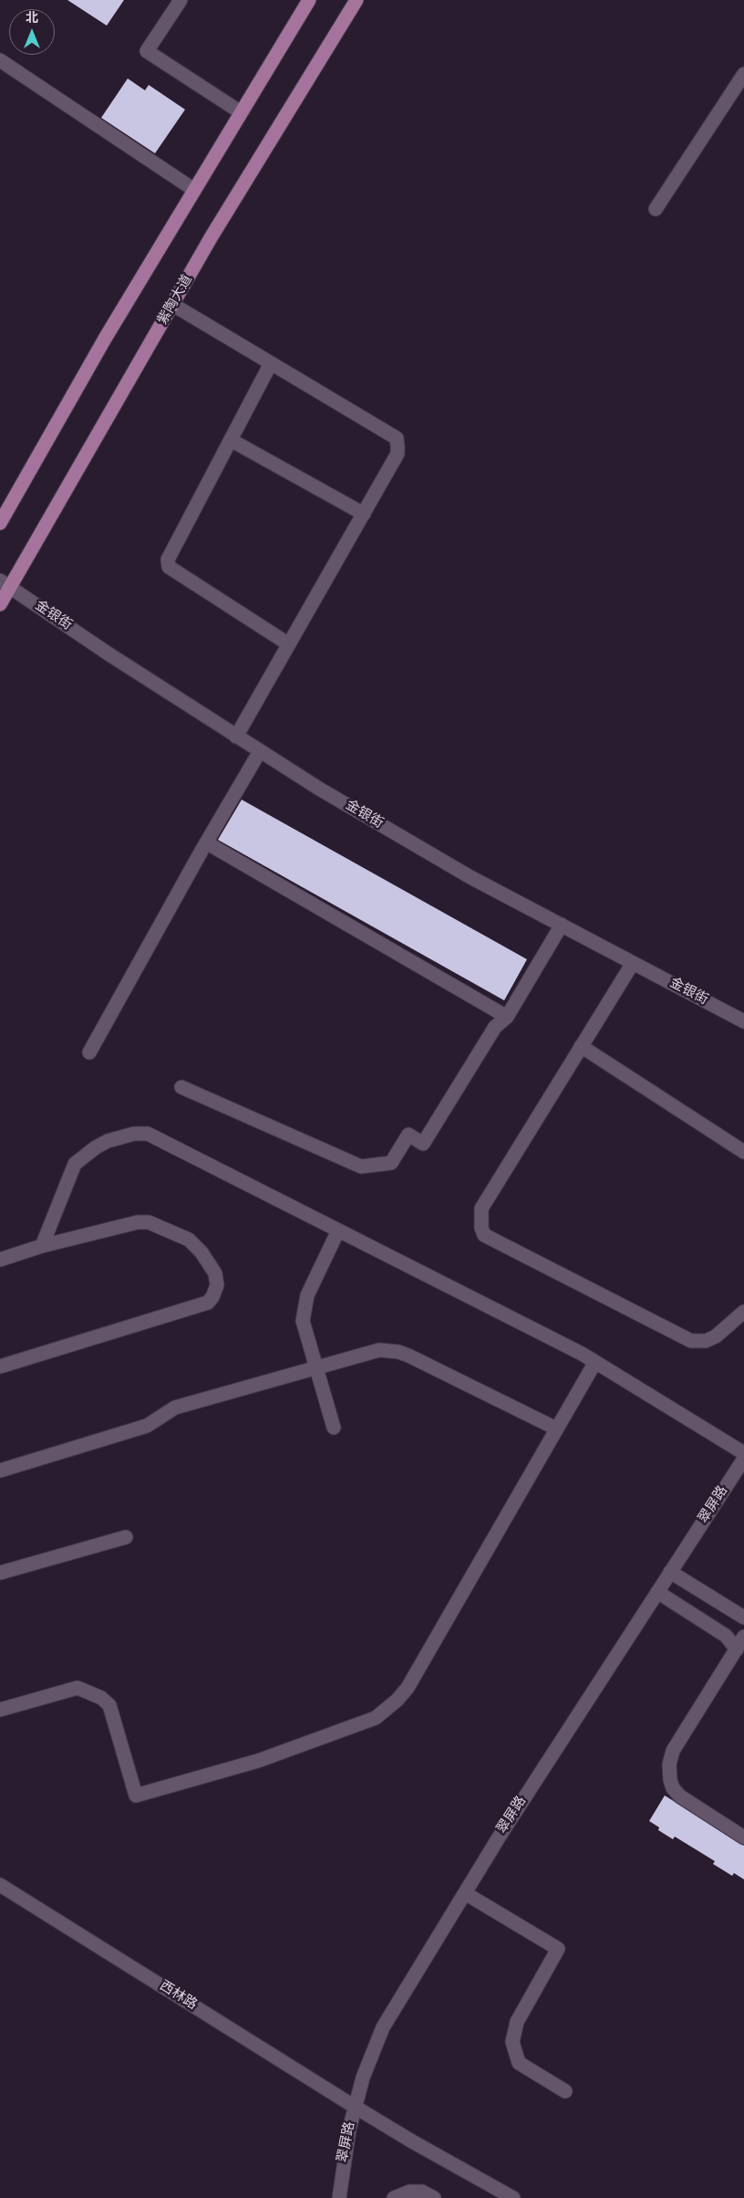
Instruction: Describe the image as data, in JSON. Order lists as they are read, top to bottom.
{
  "streets": {
    "main road": ["紫陶大道"],
    "street": ["金银街", "翠屏路", "西林路"]
  },
  "crossings": [
    ["紫陶大道", "金银街"],
    ["翠屏路", "西林路"]
  ],
  "north": "top"
}
